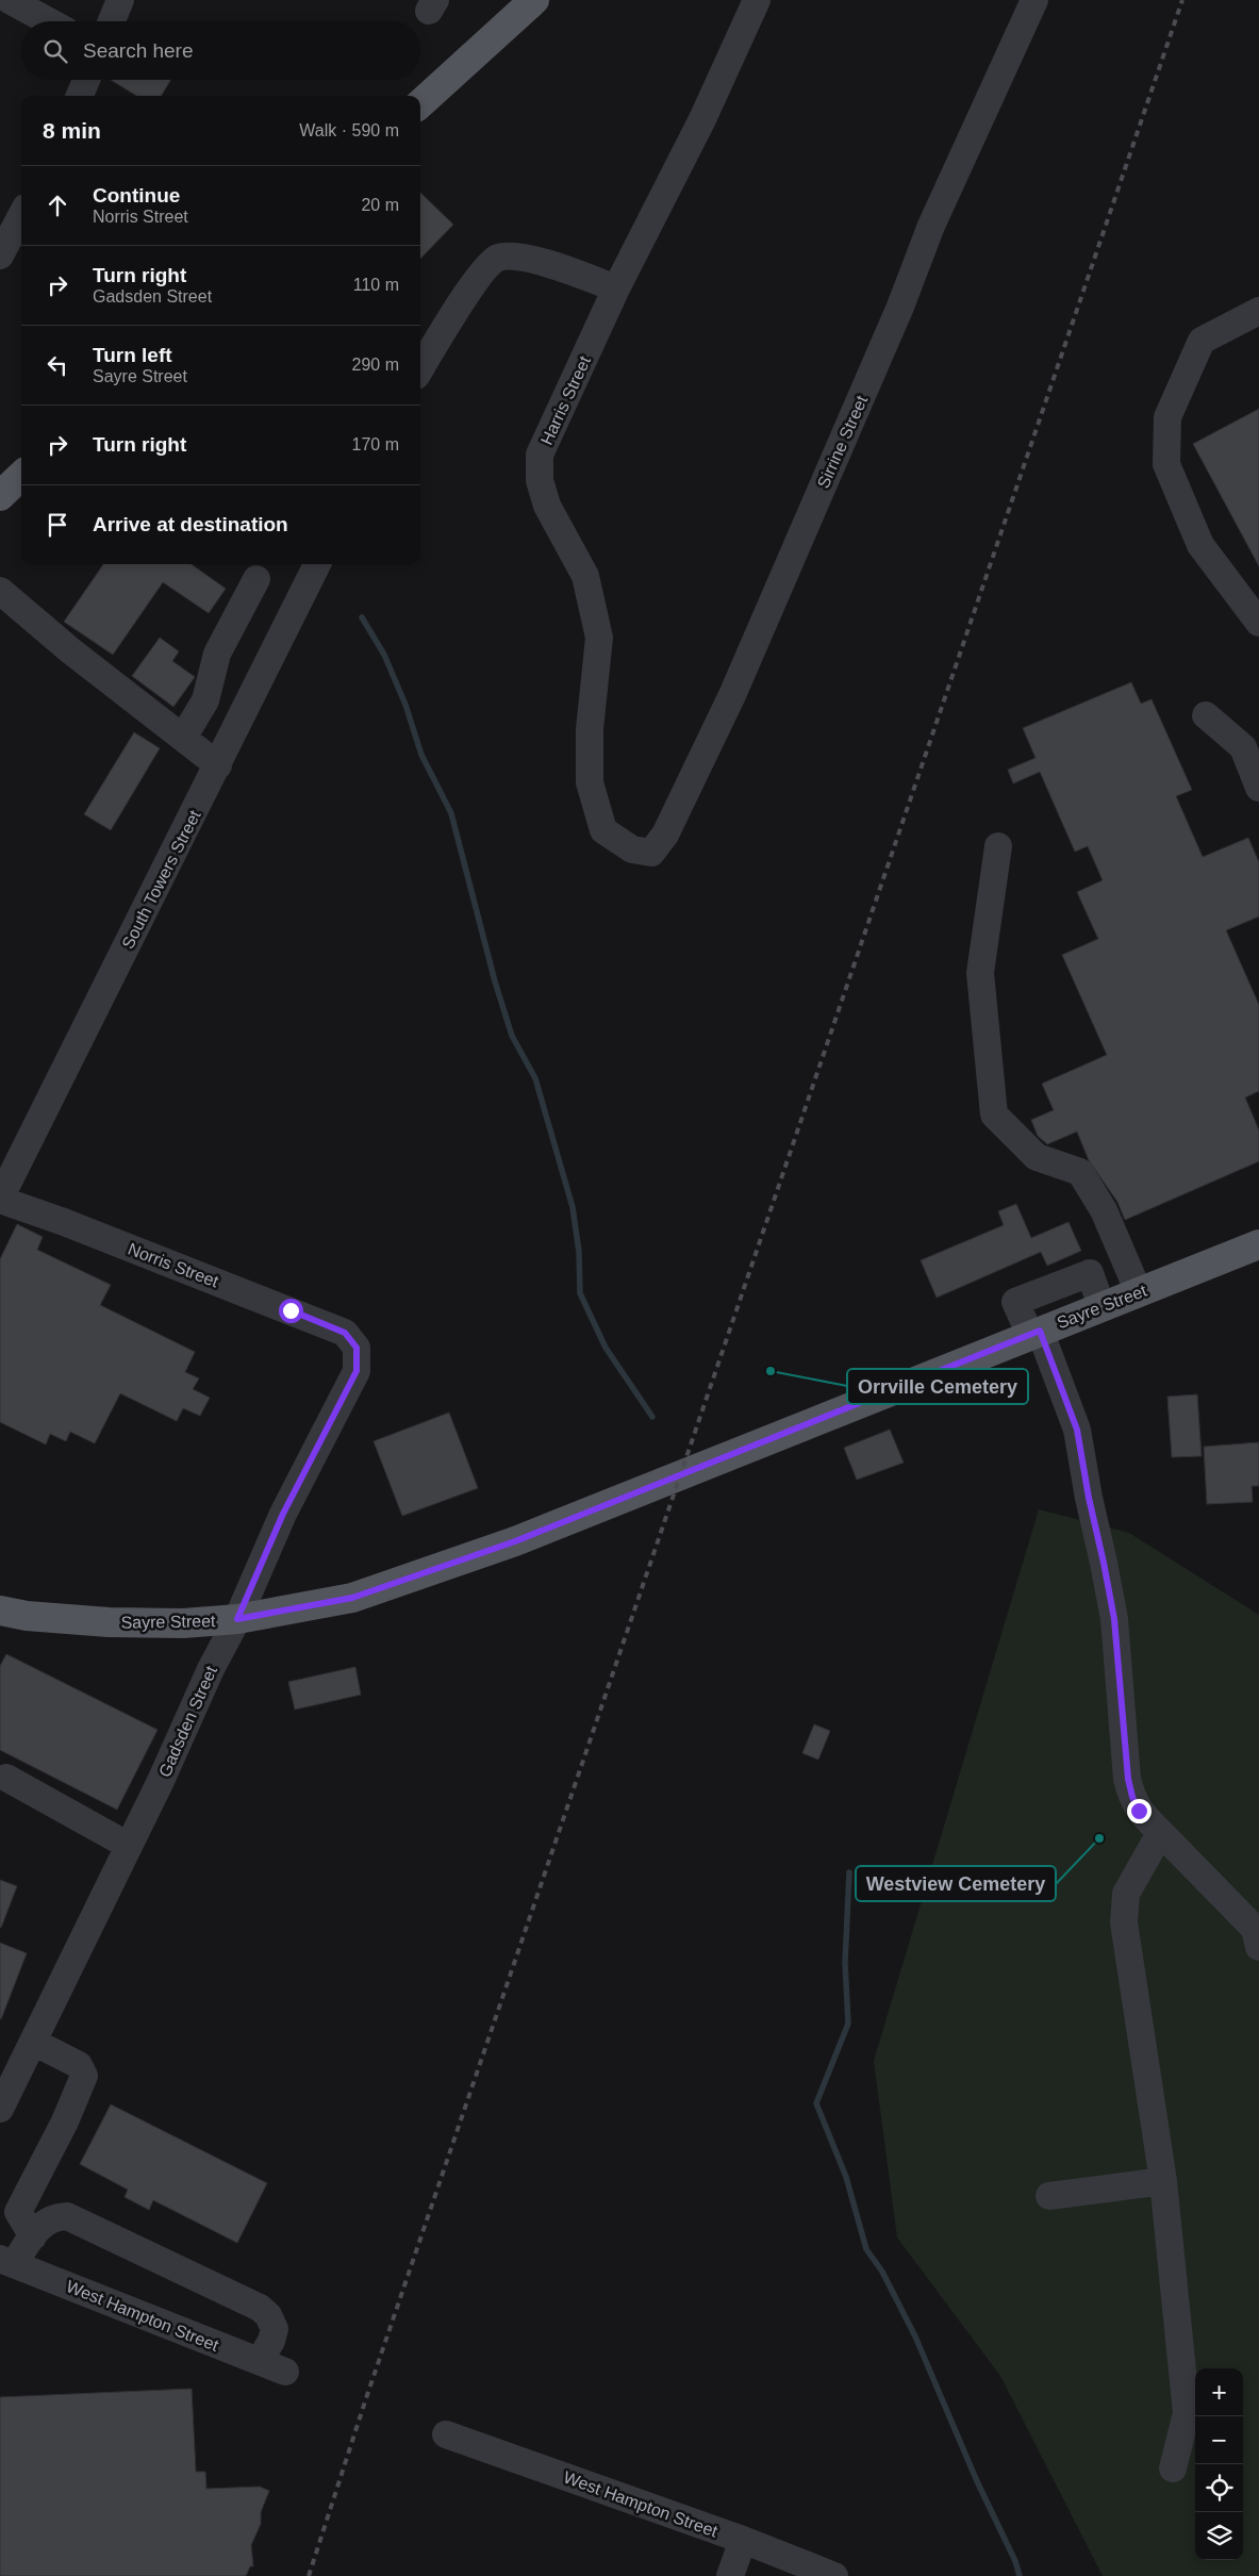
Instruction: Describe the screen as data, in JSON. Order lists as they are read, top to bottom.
{
  "streets": {
    "main road": ["Sayre Street"],
    "street": [
      "Harris Street",
      "Sirrine Street",
      "South Towers Street",
      "Norris Street",
      "Gadsden Street",
      "West Hampton Street"
    ]
  },
  "crossings": [
    ["Harris Street", "Sirrine Street"],
    ["South Towers Street", "Norris Street"],
    ["Norris Street", "Gadsden Street"],
    ["Sayre Street", "Gadsden Street"]
  ],
  "places": ["Orrville Cemetery", "Westview Cemetery"],
  "page": {
    "search": "Search here",
    "heading": ["8 min", "Walk · 590 m"],
    "list": [
      ["Continue", "Norris Street", "20 m"],
      ["Turn right", "Gadsden Street", "110 m"],
      ["Turn left", "Sayre Street", "290 m"],
      ["Turn right", "170 m"],
      "Arrive at destination"
    ],
    "map_buttons": ["+", "−"]
  }
}
